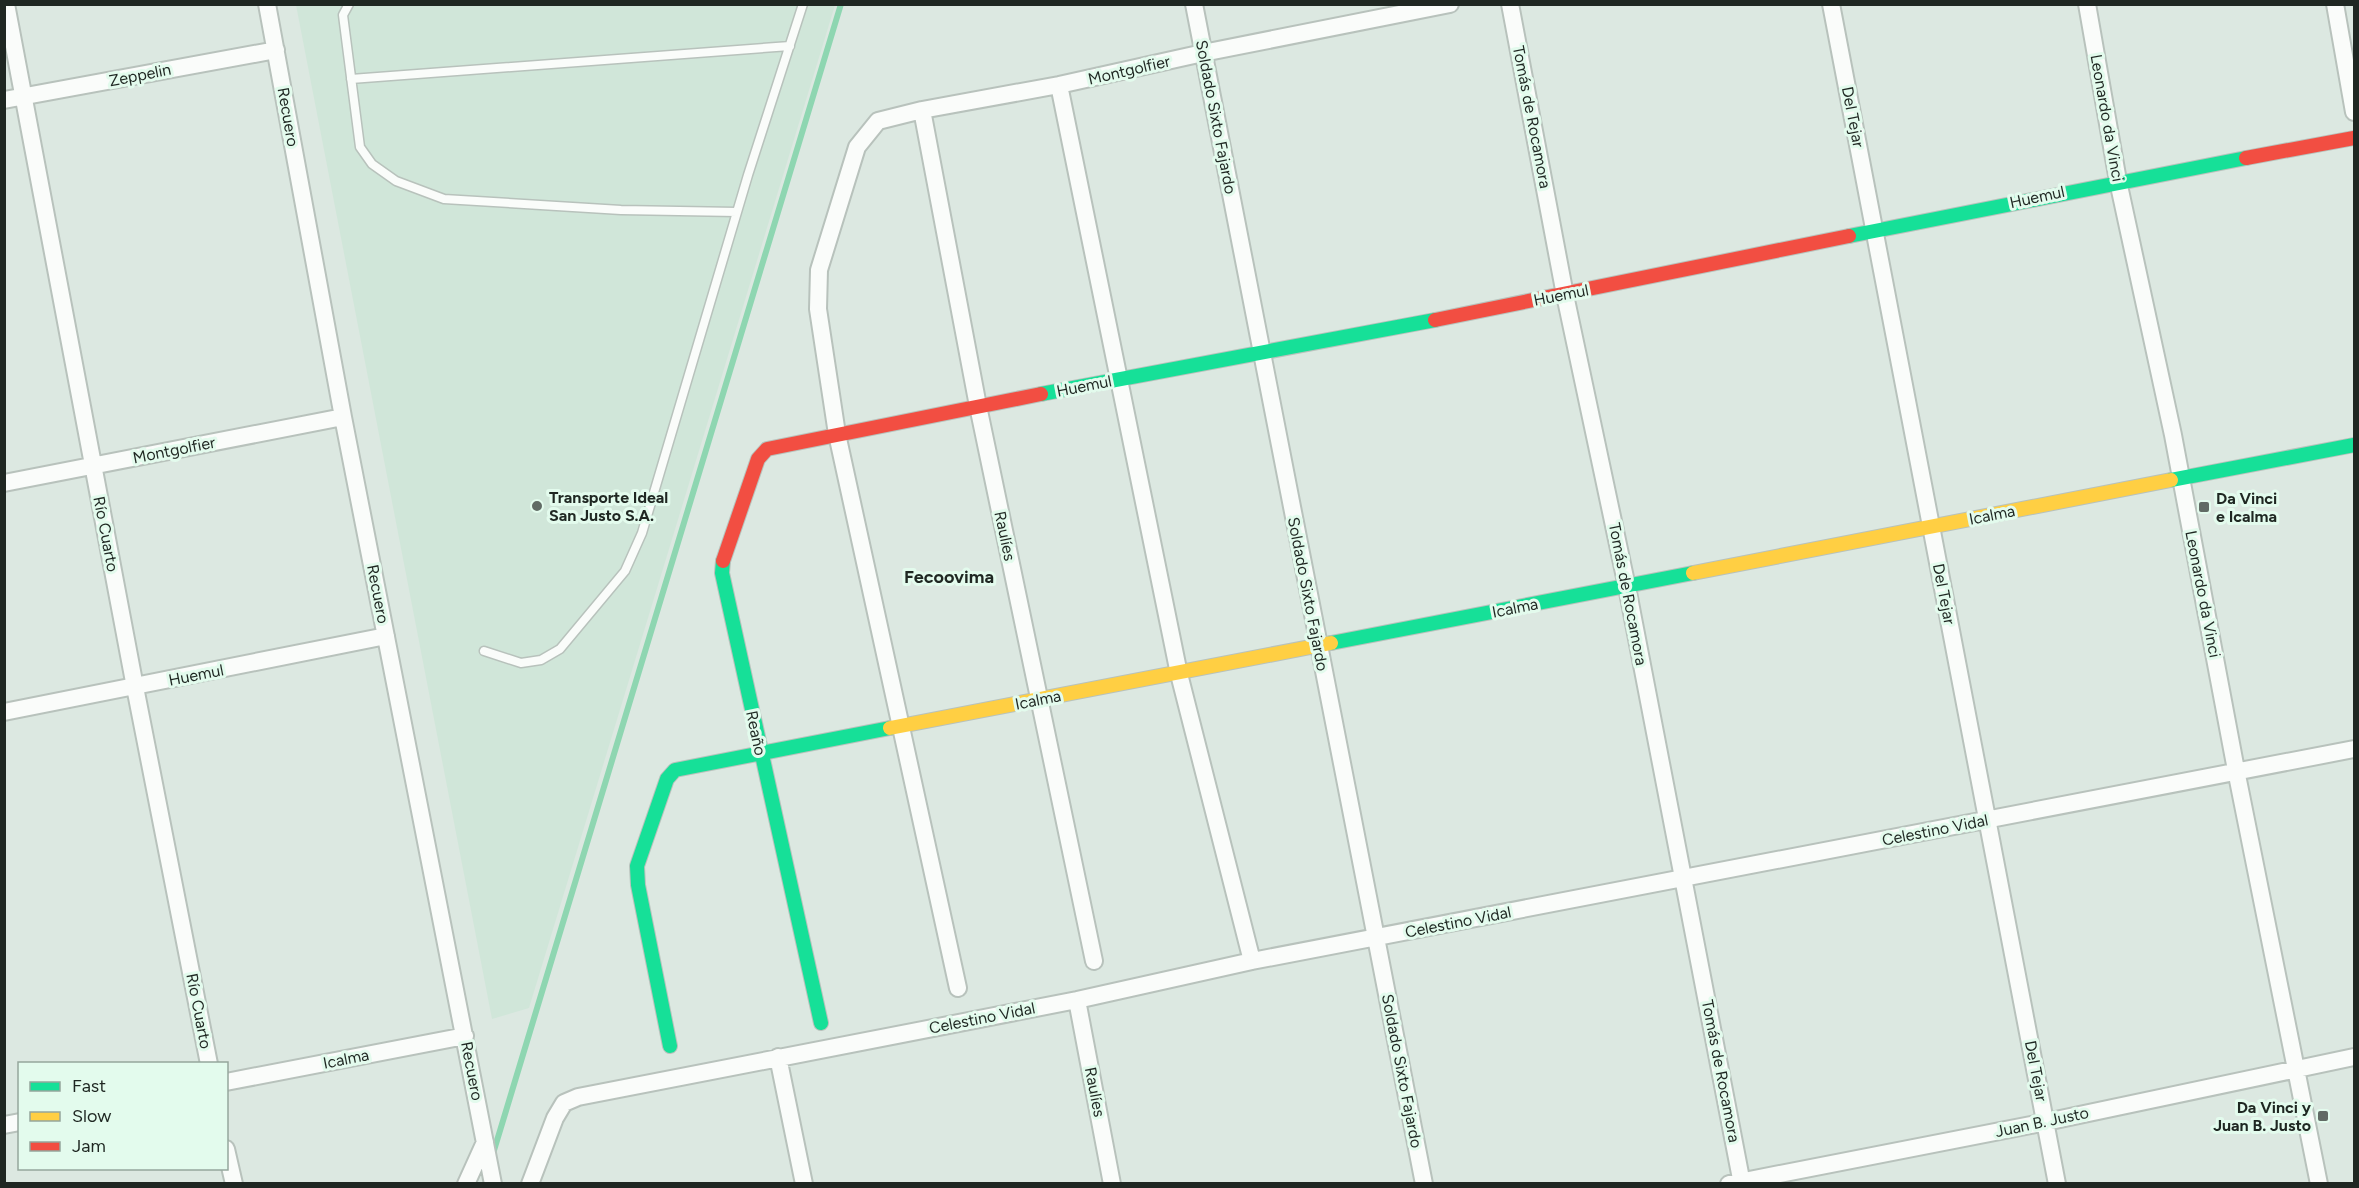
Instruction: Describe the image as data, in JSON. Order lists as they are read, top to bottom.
{
  "streets": {
    "street": [
      "Montgolfier",
      "Zeppelin",
      "Recuero",
      "Soldado Sixto Fajardo",
      "Tomás de Rocamora",
      "Del Tejar",
      "Leonardo da Vinci",
      "Huemul",
      "Icalma",
      "Río Cuarto",
      "Raulíes",
      "Reaño",
      "Celestino Vidal",
      "Juan B. Justo"
    ]
  },
  "crossings": [
    ["Montgolfier", "Recuero"],
    ["Montgolfier", "Soldado Sixto Fajardo"],
    ["Montgolfier", "Huemul"],
    ["Montgolfier", "Río Cuarto"],
    ["Montgolfier", "Raulíes"],
    ["Zeppelin", "Recuero"],
    ["Zeppelin", "Río Cuarto"],
    ["Recuero", "Huemul"],
    ["Recuero", "Icalma"],
    ["Soldado Sixto Fajardo", "Huemul"],
    ["Soldado Sixto Fajardo", "Icalma"],
    ["Soldado Sixto Fajardo", "Celestino Vidal"],
    ["Tomás de Rocamora", "Huemul"],
    ["Tomás de Rocamora", "Icalma"],
    ["Tomás de Rocamora", "Celestino Vidal"],
    ["Tomás de Rocamora", "Juan B. Justo"],
    ["Del Tejar", "Huemul"],
    ["Del Tejar", "Icalma"],
    ["Del Tejar", "Celestino Vidal"],
    ["Del Tejar", "Juan B. Justo"],
    ["Leonardo da Vinci", "Huemul"],
    ["Leonardo da Vinci", "Icalma"],
    ["Leonardo da Vinci", "Celestino Vidal"],
    ["Leonardo da Vinci", "Juan B. Justo"],
    ["Huemul", "Río Cuarto"],
    ["Huemul", "Raulíes"],
    ["Huemul", "Reaño"],
    ["Icalma", "Raulíes"],
    ["Icalma", "Reaño"],
    ["Raulíes", "Celestino Vidal"]
  ],
  "districts": ["Fecoovima"],
  "places": {
    "other": ["Transporte Ideal San Justo S.A."],
    "transit": ["Da Vinci e Icalma", "Da Vinci y Juan B. Justo"]
  },
  "legend": ["Fast", "Slow", "Jam"]
}
